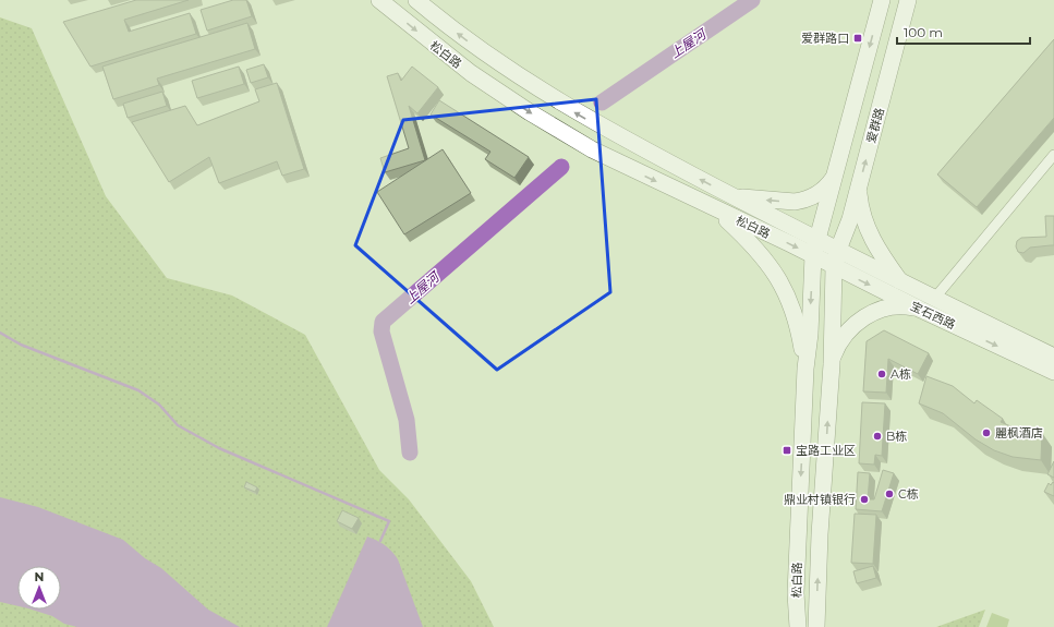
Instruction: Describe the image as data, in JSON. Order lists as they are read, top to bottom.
{
  "streets": {
    "main road": ["松白路", "爱群路", "宝石西路"]
  },
  "crossings": [
    ["松白路", "爱群路"],
    ["松白路", "宝石西路"],
    ["爱群路", "宝石西路"]
  ],
  "water": ["上屋河"],
  "places": {
    "transit": ["爱群路口", "宝路工业区"],
    "other": [
      "A栋",
      "麗枫酒店",
      "B栋",
      "C栋",
      "鼎业村镇银行"
    ]
  },
  "scale_bar": "100 m",
  "north": "top"
}
